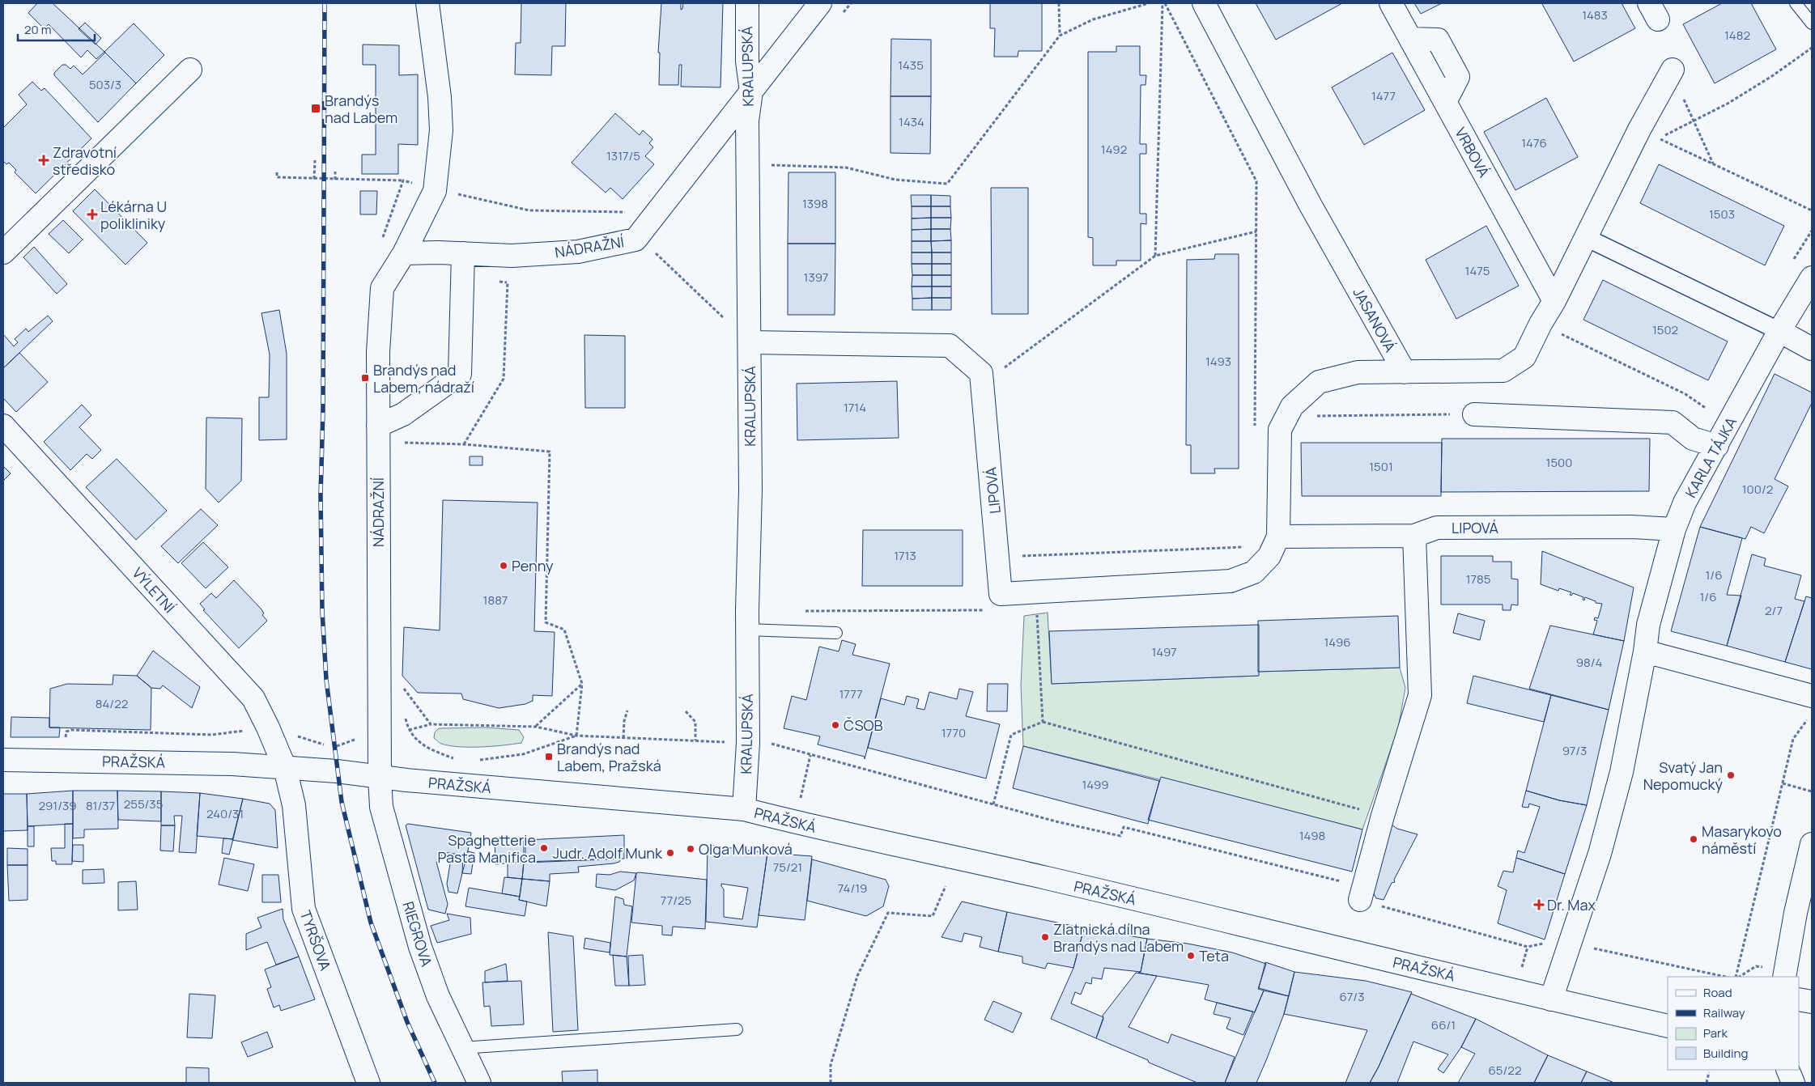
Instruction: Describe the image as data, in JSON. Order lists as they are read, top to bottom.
{
  "streets": {
    "street": [
      "KRALUPSKÁ",
      "VRBOVÁ",
      "NÁDRAŽNÍ",
      "JASANOVÁ",
      "KARLA TÁJKA",
      "LIPOVÁ",
      "VÝLETNÍ",
      "PRAŽSKÁ",
      "RIEGROVA",
      "TYRŠOVA"
    ]
  },
  "crossings": [
    ["KRALUPSKÁ", "NÁDRAŽNÍ"],
    ["KRALUPSKÁ", "PRAŽSKÁ"],
    ["NÁDRAŽNÍ", "PRAŽSKÁ"],
    ["NÁDRAŽNÍ", "RIEGROVA"],
    ["JASANOVÁ", "LIPOVÁ"],
    ["KARLA TÁJKA", "LIPOVÁ"],
    ["VÝLETNÍ", "PRAŽSKÁ"],
    ["VÝLETNÍ", "TYRŠOVA"],
    ["PRAŽSKÁ", "RIEGROVA"],
    ["PRAŽSKÁ", "TYRŠOVA"]
  ],
  "places": {
    "transit": ["Brandýs nad Labem", "Brandýs nad Labem, nádraží", "Brandýs nad Labem, Pražská"],
    "health": ["Zdravotní středisko", "Lékárna U polikliniky", "Dr. Max"],
    "other": [
      "Penny",
      "ČSOB",
      "Svatý Jan Nepomucký",
      "Masarykovo náměstí",
      "Spaghetterie Pasta Manifica",
      "Olga Munková",
      "Judr. Adolf Munk",
      "Zlatnická dílna Brandýs nad Labem",
      "Teta"
    ]
  },
  "house_numbers": [
    "1483",
    "1482",
    "1435",
    "503/3",
    "1477",
    "1434",
    "1476",
    "1492",
    "1317/5",
    "1398",
    "1503",
    "1475",
    "1397",
    "1502",
    "1493",
    "1714",
    "1500",
    "1501",
    "100/2",
    "1713",
    "1/6",
    "1785",
    "1/6",
    "1887",
    "2/7",
    "1496",
    "1497",
    "98/4",
    "1777",
    "84/22",
    "1770",
    "97/3",
    "1499",
    "255/35",
    "291/39",
    "81/37",
    "240/31",
    "1498",
    "75/21",
    "74/19",
    "77/25",
    "67/3",
    "66/1",
    "65/22"
  ],
  "legend": [
    "Road",
    "Railway",
    "Park",
    "Building"
  ],
  "scale_bar": "20 m"
}
